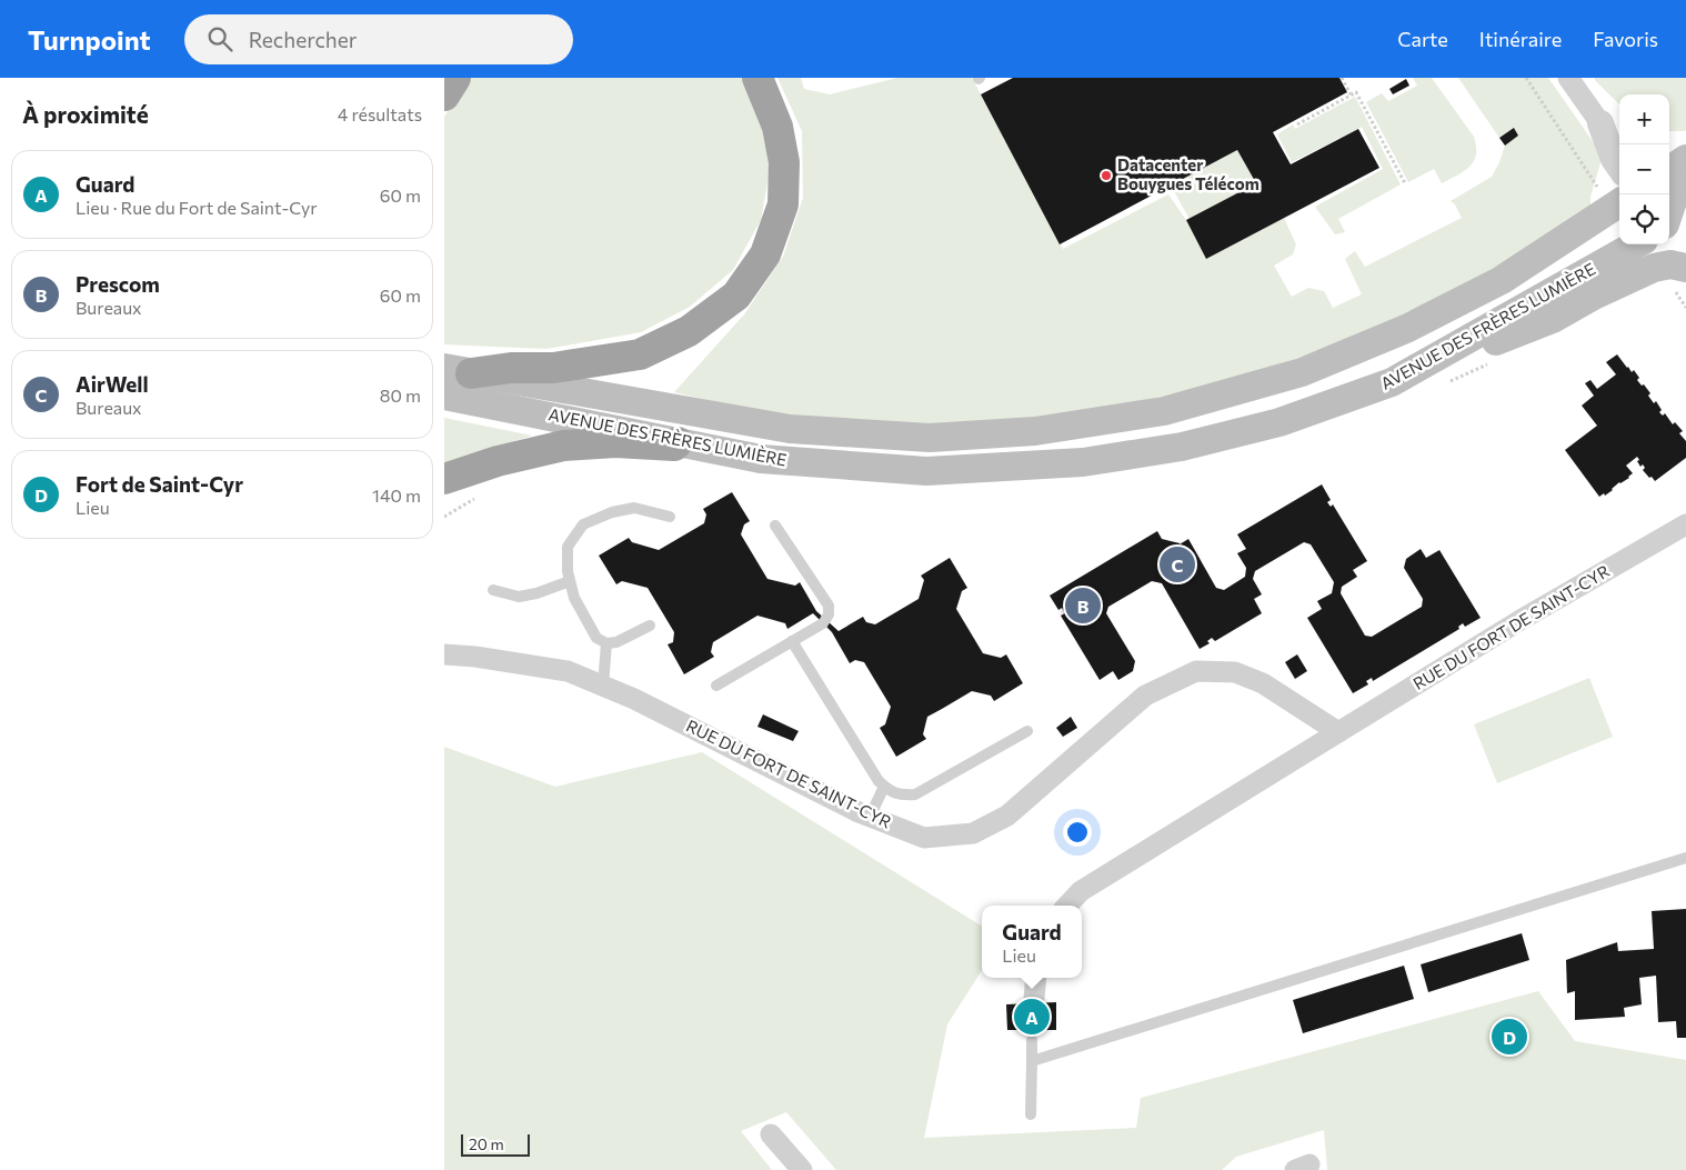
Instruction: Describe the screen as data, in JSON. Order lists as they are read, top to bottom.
{
  "streets": {
    "main road": ["AVENUE DES FRÈRES LUMIÈRE"],
    "street": ["RUE DU FORT DE SAINT-CYR"]
  },
  "places": ["Datacenter Bouygues Télécom"],
  "scale_bar": "20 m",
  "page": {
    "header": "Turnpoint",
    "search": "Rechercher",
    "nav": ["Carte", "Itinéraire", "Favoris"],
    "heading": ["À proximité", "4 résultats"],
    "map_buttons": ["+", "−"],
    "list": [
      {
        "mark": "A",
        "name": "Guard",
        "note": "Lieu · Rue du Fort de Saint-Cyr",
        "value": "60 m"
      },
      {
        "mark": "B",
        "name": "Prescom",
        "note": "Bureaux",
        "value": "60 m"
      },
      {
        "mark": "C",
        "name": "AirWell",
        "note": "Bureaux",
        "value": "80 m"
      },
      {
        "mark": "D",
        "name": "Fort de Saint-Cyr",
        "note": "Lieu",
        "value": "140 m"
      }
    ],
    "pins": [
      "C",
      "B",
      "A",
      "D"
    ],
    "popup": ["Guard", "Lieu"],
    "scale": "20 m"
  }
}
